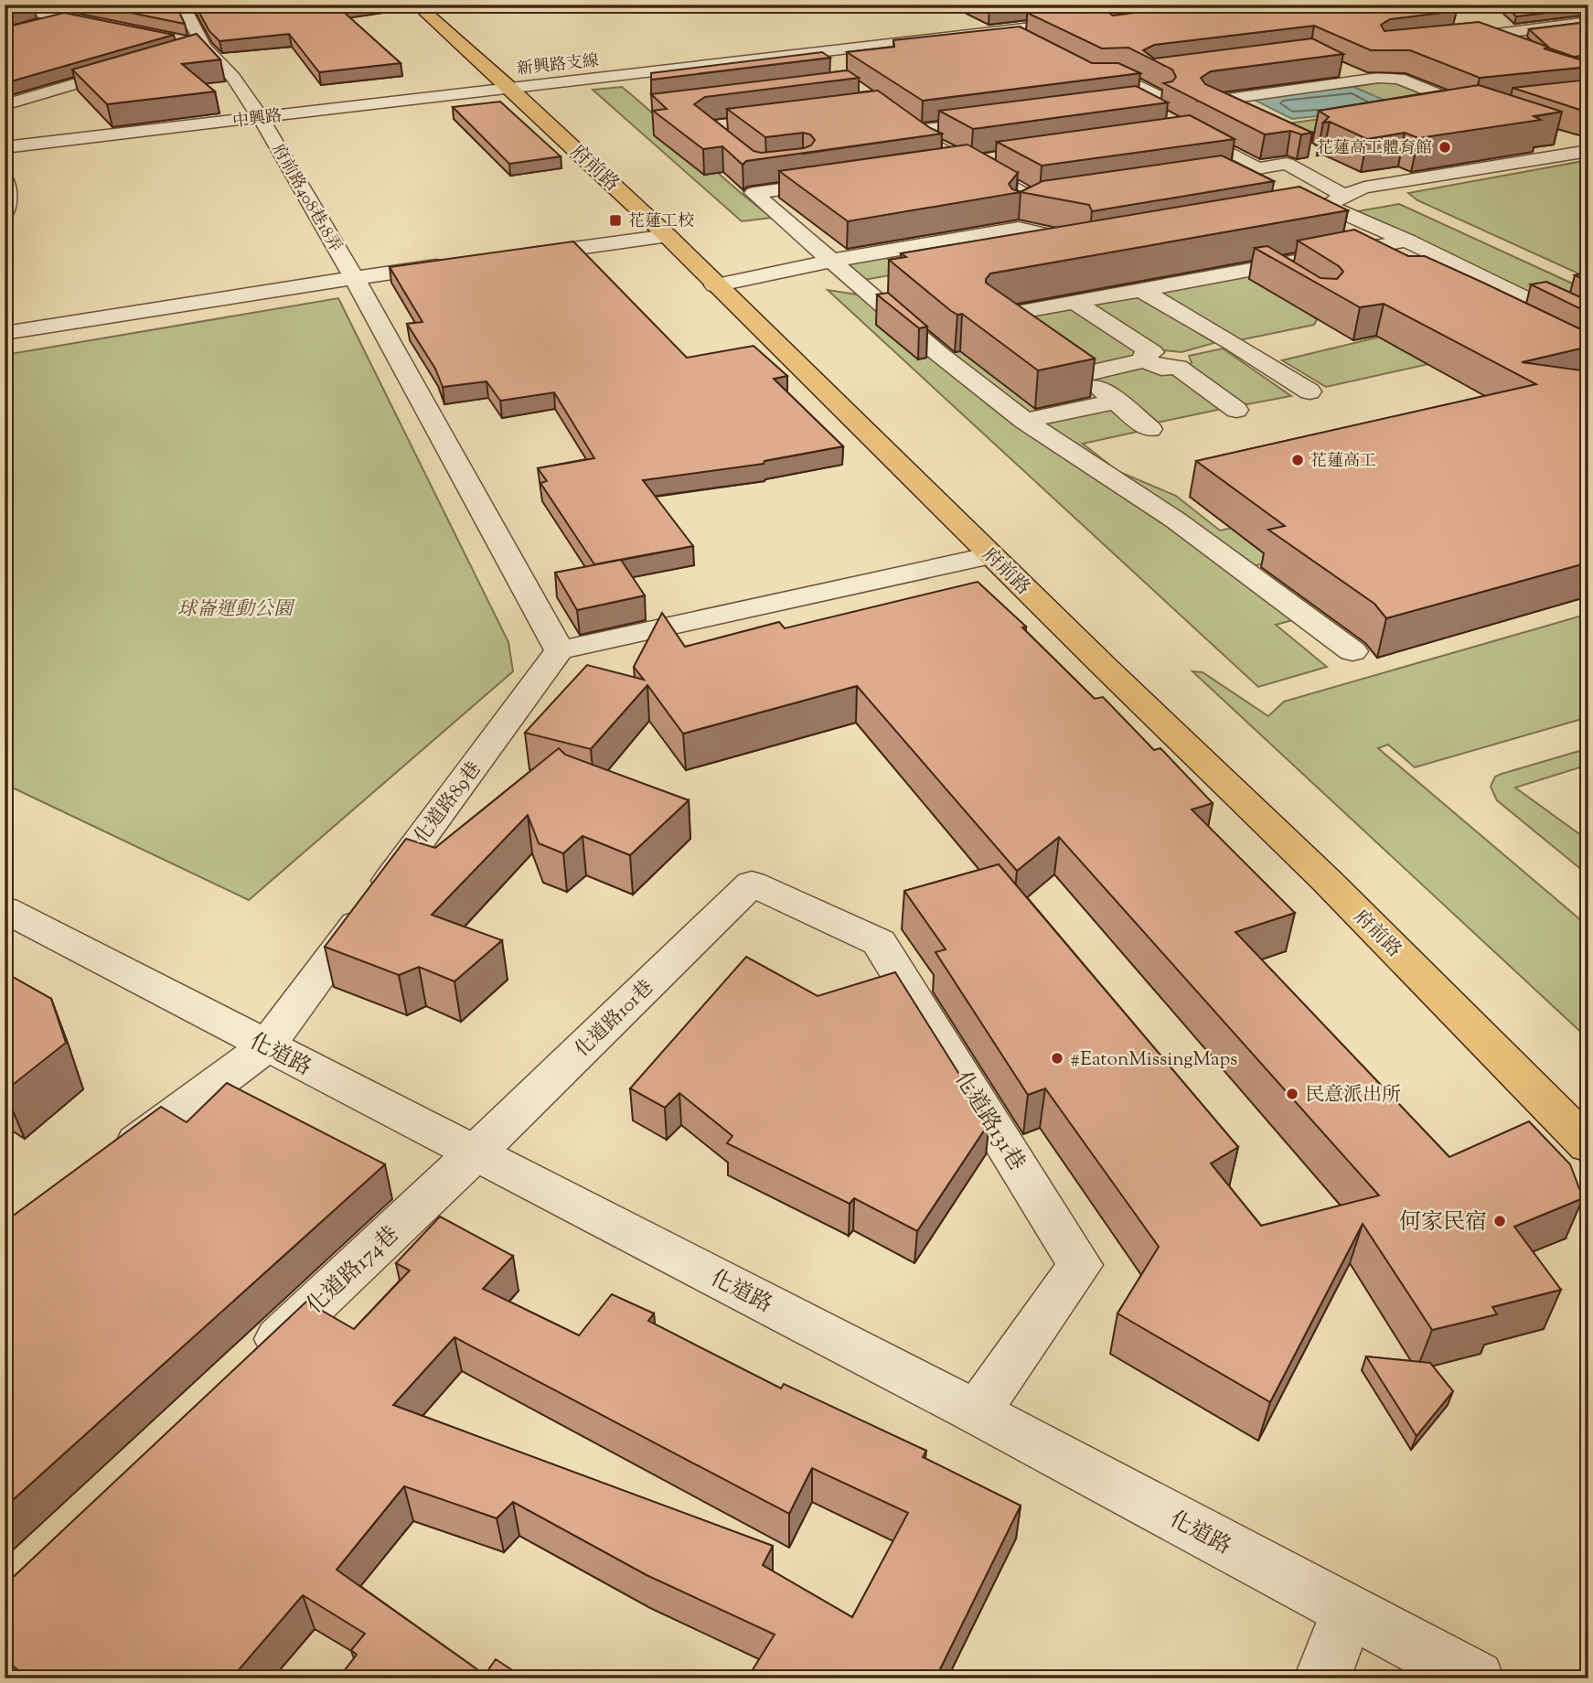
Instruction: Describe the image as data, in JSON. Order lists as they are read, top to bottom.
{
  "streets": {
    "main road": ["府前路"],
    "street": [
      "新興路支線",
      "中興路",
      "府前路408巷18弄",
      "化道路89巷",
      "化道路101巷",
      "化道路",
      "化道路131巷",
      "化道路174巷"
    ]
  },
  "crossings": [
    ["新興路支線", "中興路"],
    ["新興路支線", "府前路"],
    ["中興路", "府前路"],
    ["中興路", "府前路408巷18弄"],
    ["府前路408巷18弄", "化道路89巷"],
    ["化道路89巷", "化道路"],
    ["化道路101巷", "化道路"],
    ["化道路101巷", "化道路131巷"],
    ["化道路101巷", "化道路174巷"],
    ["化道路", "化道路131巷"],
    ["化道路", "化道路174巷"]
  ],
  "parks": ["球崙運動公園"],
  "places": {
    "other": [
      "花蓮高工體育館",
      "花蓮高工",
      "#EatonMissingMaps",
      "民意派出所",
      "何家民宿"
    ],
    "transit": ["花蓮工校"]
  }
}
